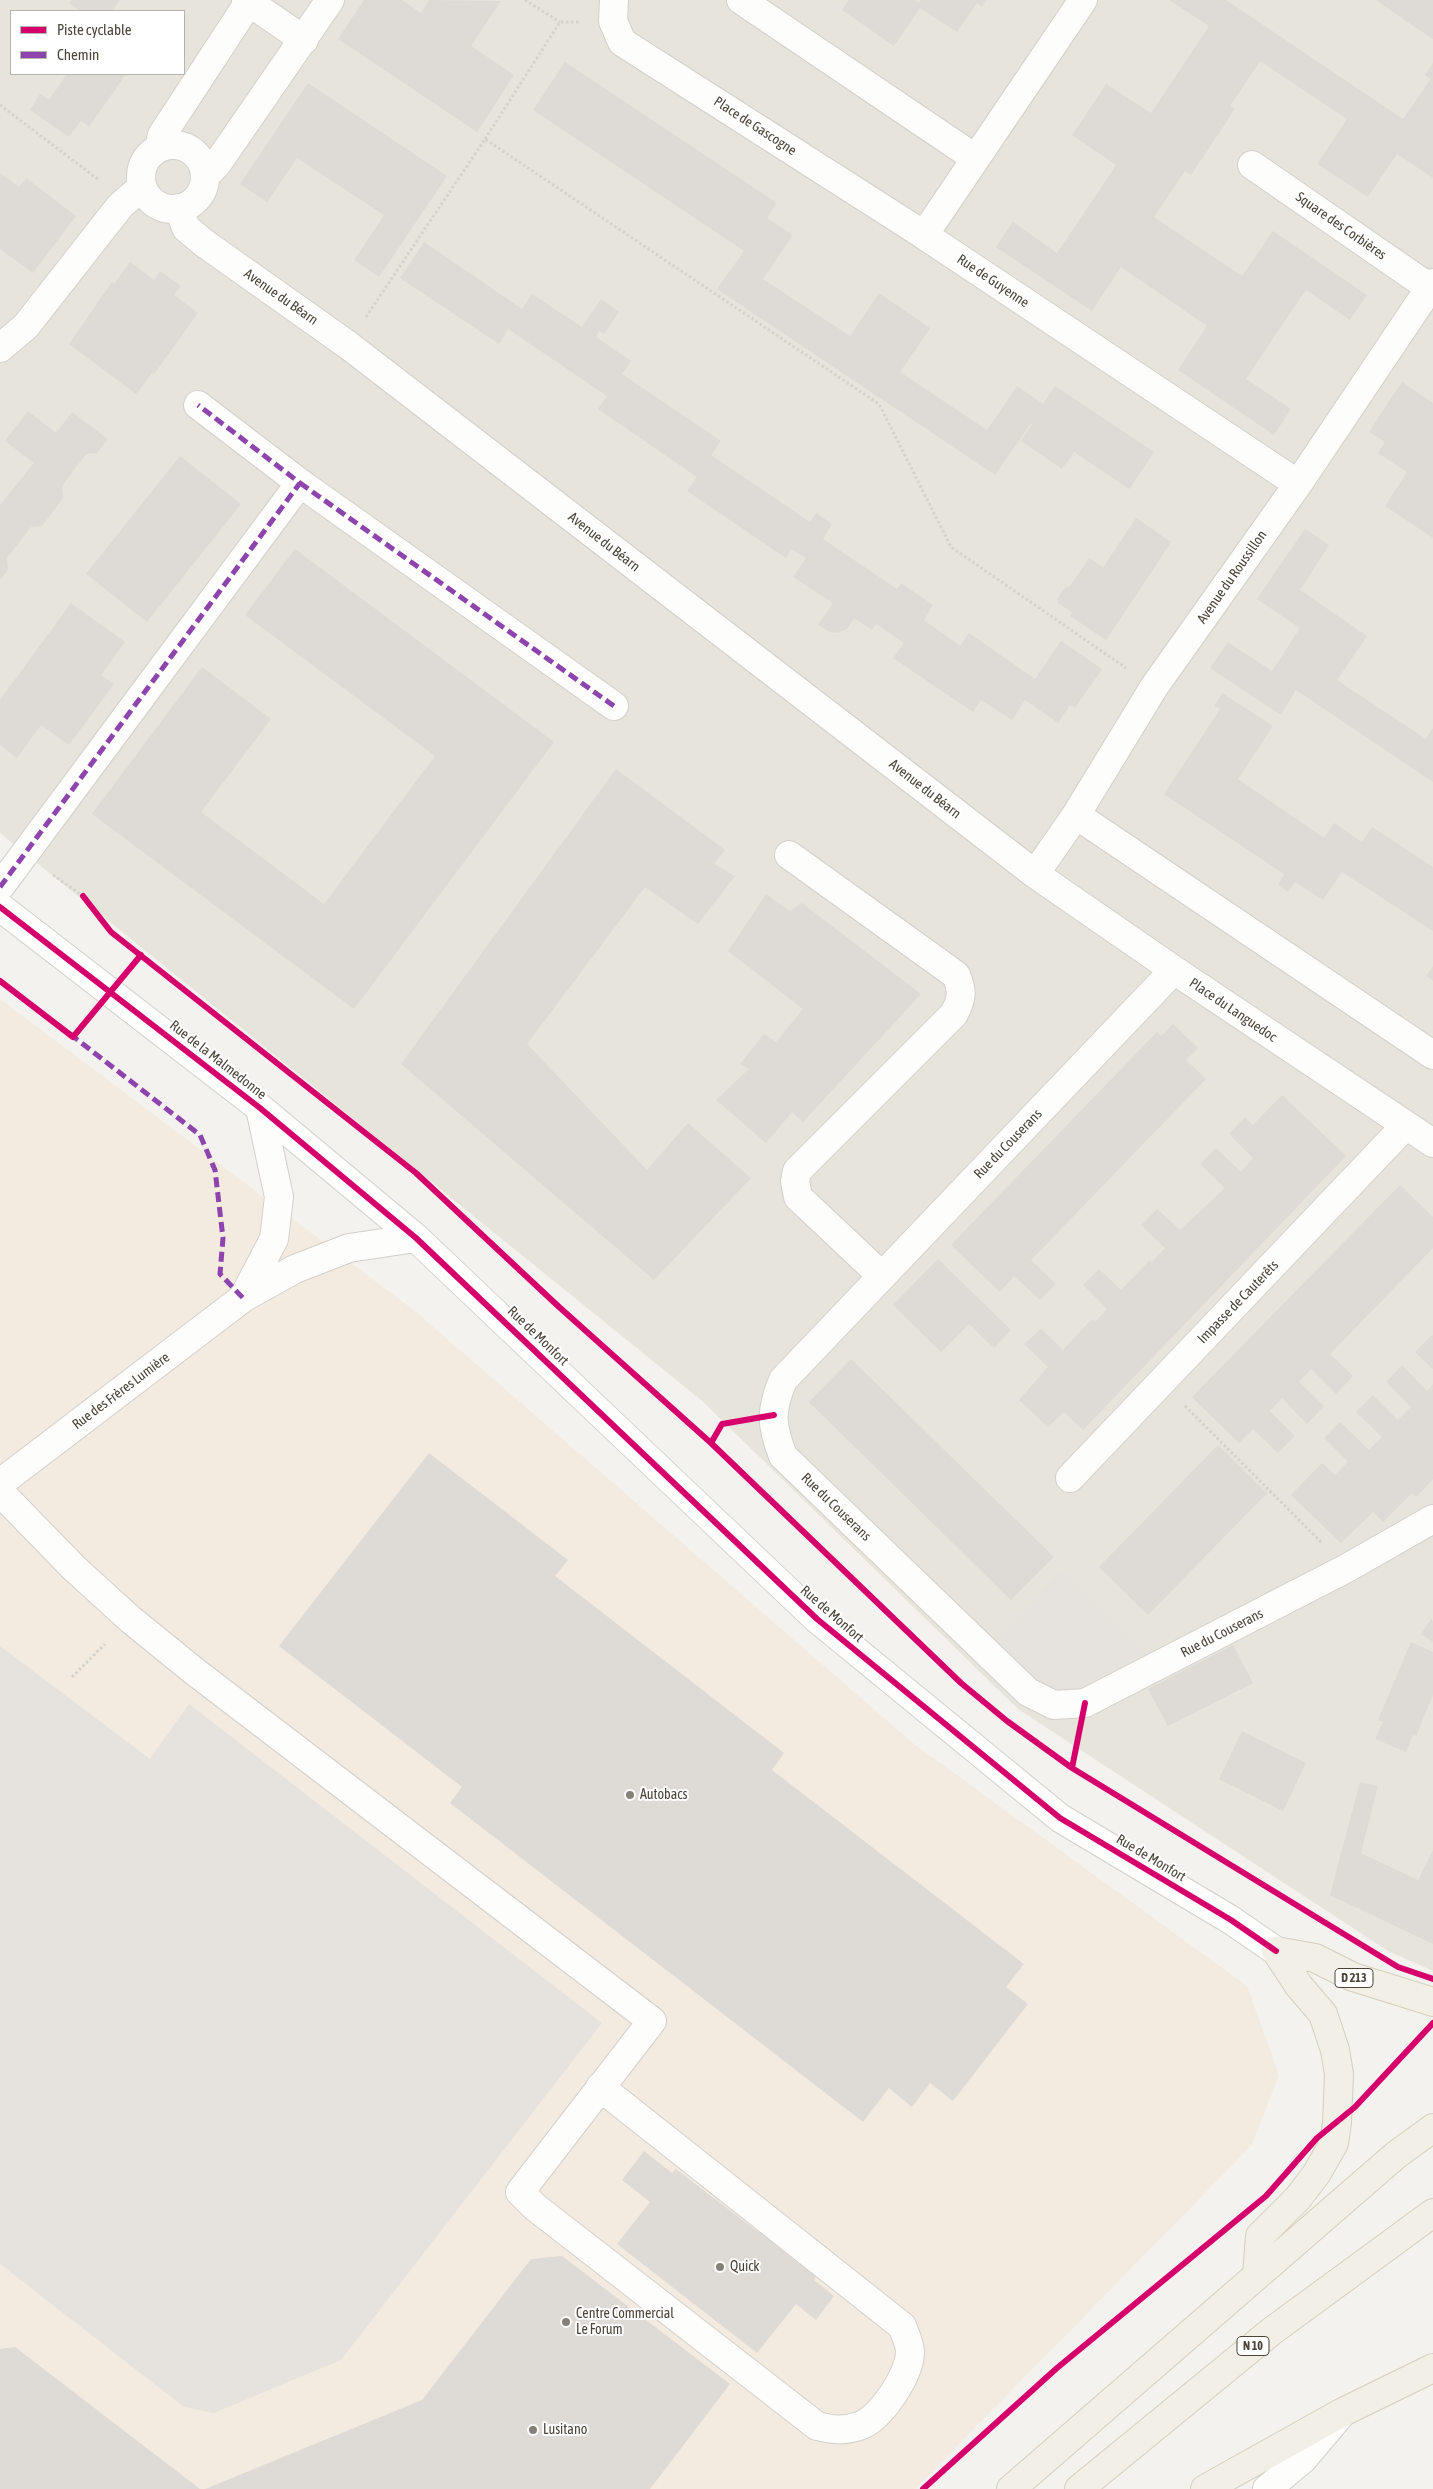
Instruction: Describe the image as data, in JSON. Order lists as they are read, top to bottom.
{
  "streets": {
    "main road": ["D 213", "N 10"],
    "street": [
      "Place de Gascogne",
      "Square des Corbières",
      "Rue de Guyenne",
      "Avenue du Béarn",
      "Avenue du Roussillon",
      "Place du Languedoc",
      "Rue de la Malmedonne",
      "Rue du Couserans",
      "Impasse de Cauterêts",
      "Rue de Monfort",
      "Rue des Frères Lumière"
    ]
  },
  "crossings": [
    ["Place de Gascogne", "Rue de Guyenne"],
    ["Square des Corbières", "Avenue du Roussillon"],
    ["Rue de Guyenne", "Avenue du Roussillon"],
    ["Avenue du Béarn", "Avenue du Roussillon"],
    ["Avenue du Béarn", "Place du Languedoc"],
    ["Avenue du Roussillon", "Place du Languedoc"],
    ["Place du Languedoc", "Rue du Couserans"],
    ["Place du Languedoc", "Impasse de Cauterêts"],
    ["Rue de la Malmedonne", "Rue de Monfort"],
    ["Rue de la Malmedonne", "Rue des Frères Lumière"],
    ["Rue de Monfort", "Rue des Frères Lumière"],
    ["Rue de Monfort", "D 213"]
  ],
  "places": [
    "Autobacs",
    "Quick",
    "Centre Commercial Le Forum",
    "Lusitano"
  ],
  "legend": ["Piste cyclable", "Chemin"]
}
